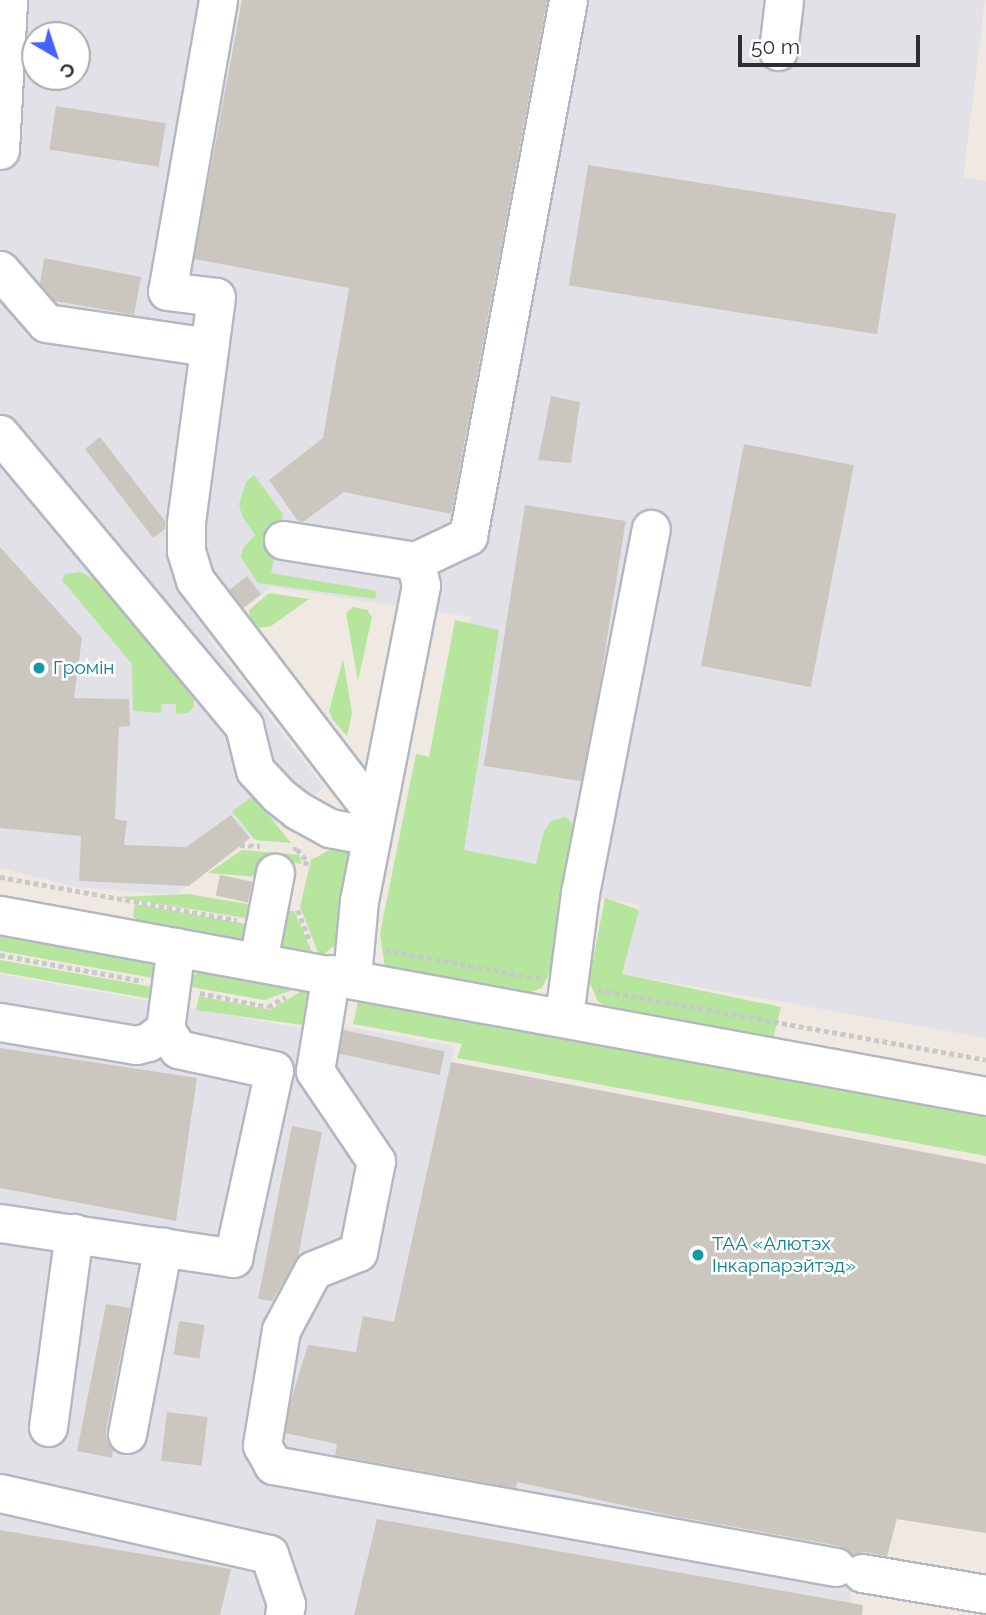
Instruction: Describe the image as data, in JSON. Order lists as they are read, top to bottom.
{
  "places": ["Громін", "ТАА «Алютэх Інкарпарэйтэд»"],
  "scale_bar": "50 m",
  "north": "bottom right"
}
